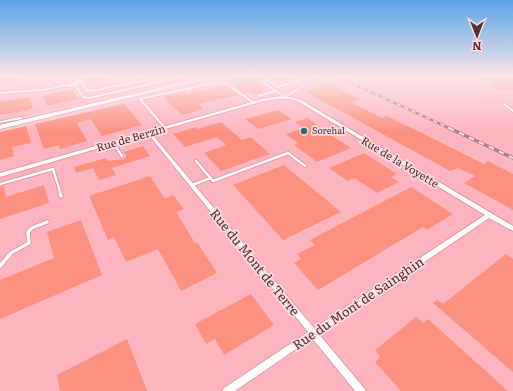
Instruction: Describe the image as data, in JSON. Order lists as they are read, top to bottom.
{
  "streets": {
    "street": [
      "Rue de Berzin",
      "Rue de la Voyette",
      "Rue du Mont de Terre",
      "Rue du Mont de Sainghin"
    ]
  },
  "crossings": [
    ["Rue de Berzin", "Rue de la Voyette"],
    ["Rue de Berzin", "Rue du Mont de Terre"],
    ["Rue de la Voyette", "Rue du Mont de Sainghin"],
    ["Rue du Mont de Terre", "Rue du Mont de Sainghin"]
  ],
  "places": ["Sorehal"],
  "north": "bottom"
}
